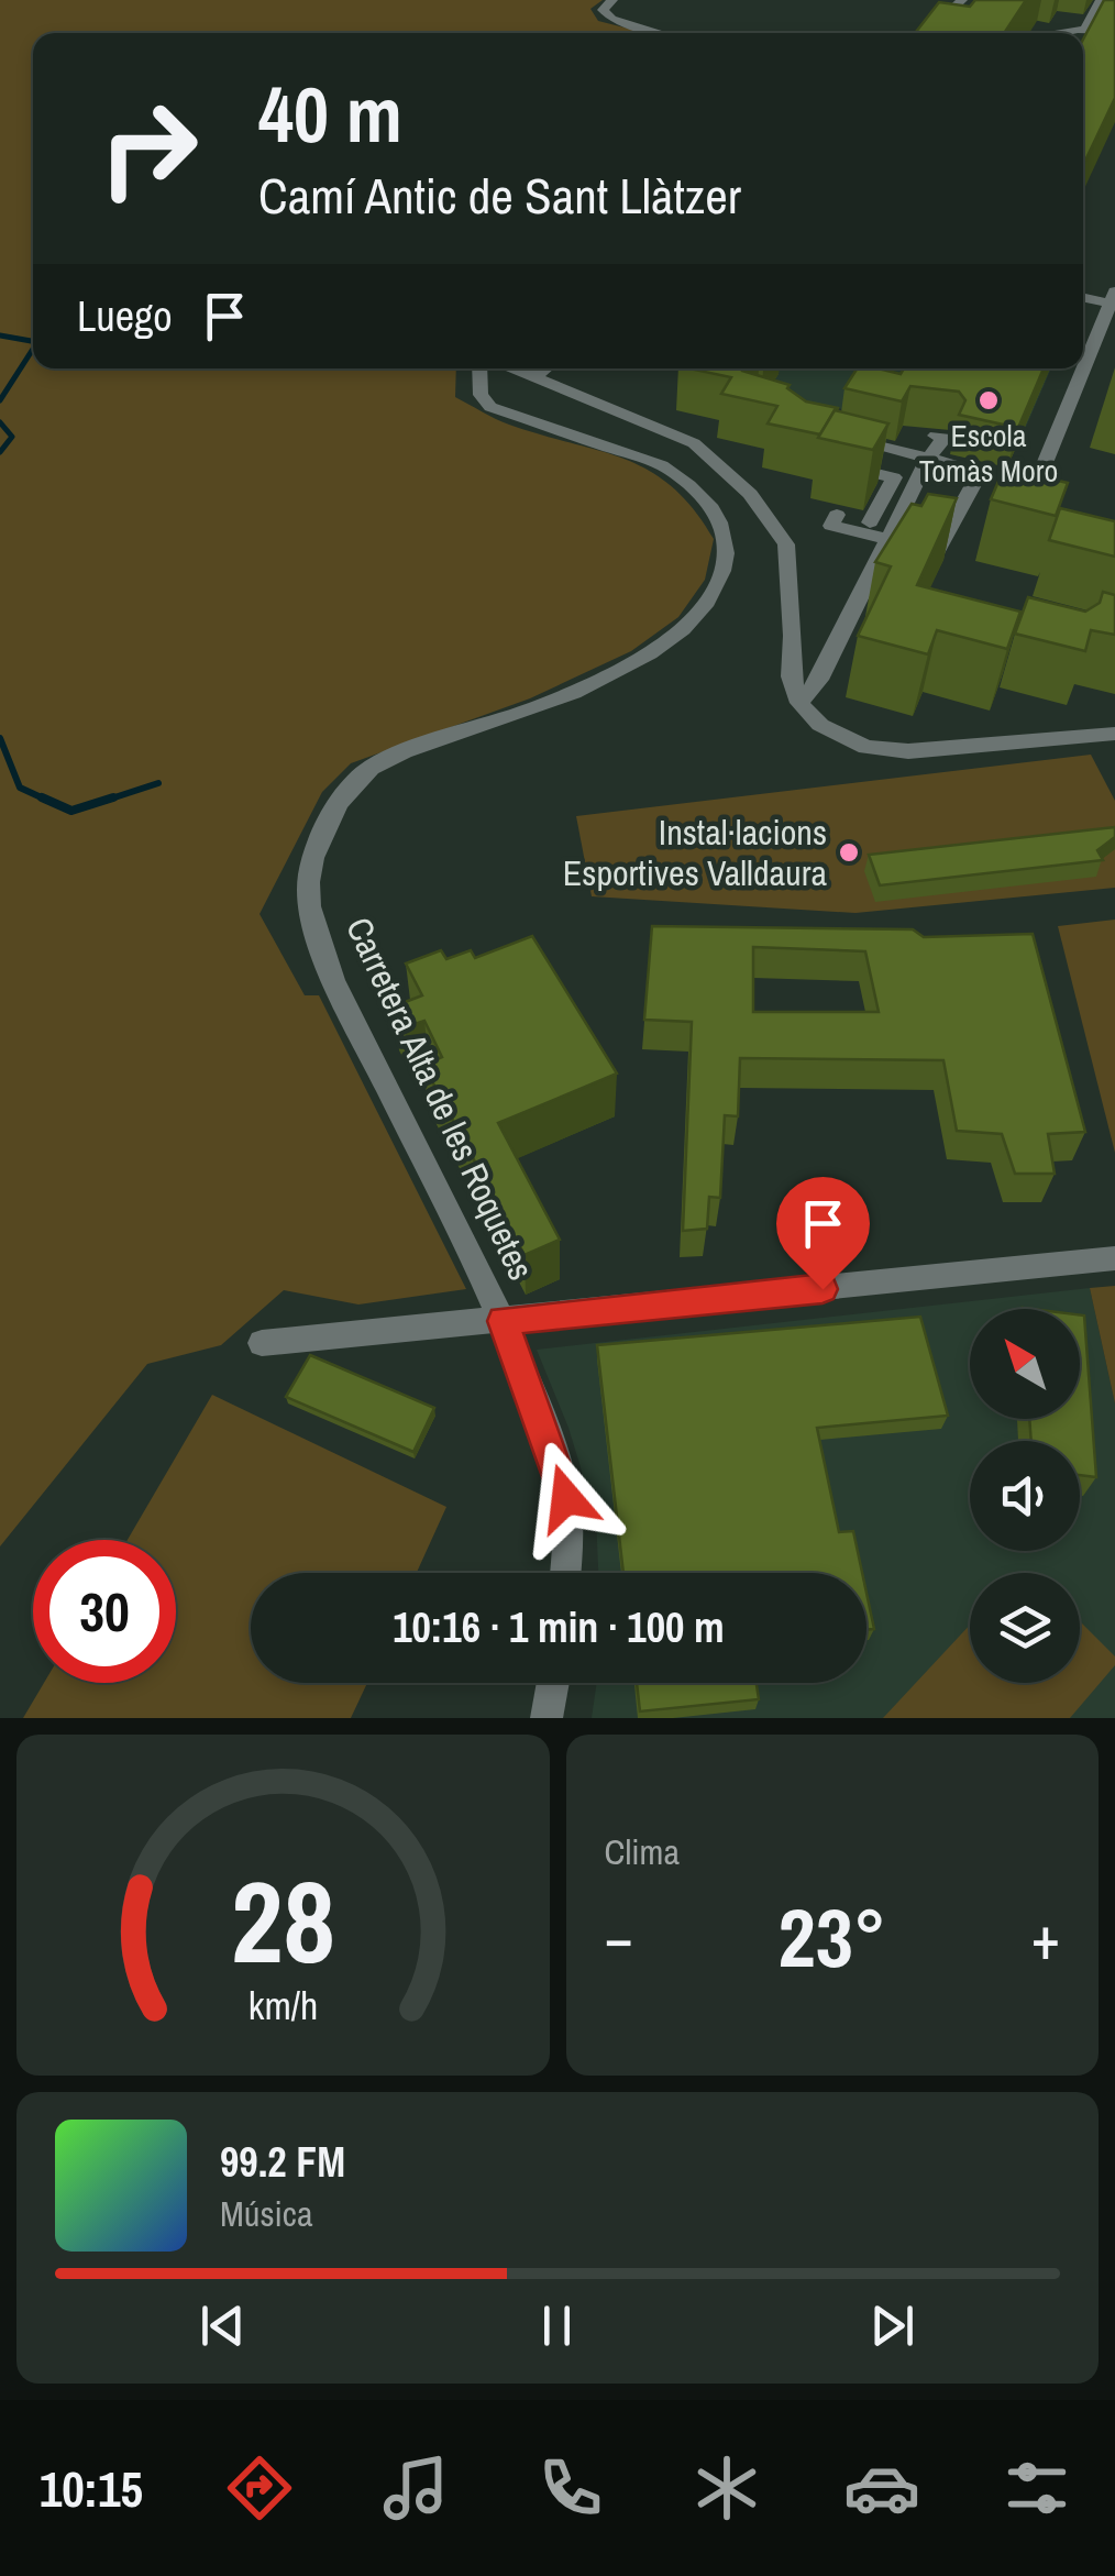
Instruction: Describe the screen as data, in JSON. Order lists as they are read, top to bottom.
{
  "streets": {
    "street": ["Carretera Alta de les Roquetes"]
  },
  "places": ["Escola Tomàs Moro", "Instal·lacions Esportives Valldaura"],
  "north": "top left",
  "page": {
    "turn": ["40 m", "Camí Antic de Sant Llàtzer"],
    "then": "Luego",
    "limit": "30",
    "trip": "10:16 · 1 min · 100 m",
    "tile": "Clima",
    "heat": ["−", "23°", "+"],
    "song": ["99.2 FM", "Música"],
    "tabs": "10:15",
    "gauge": ["28", "km/h"]
  }
}
